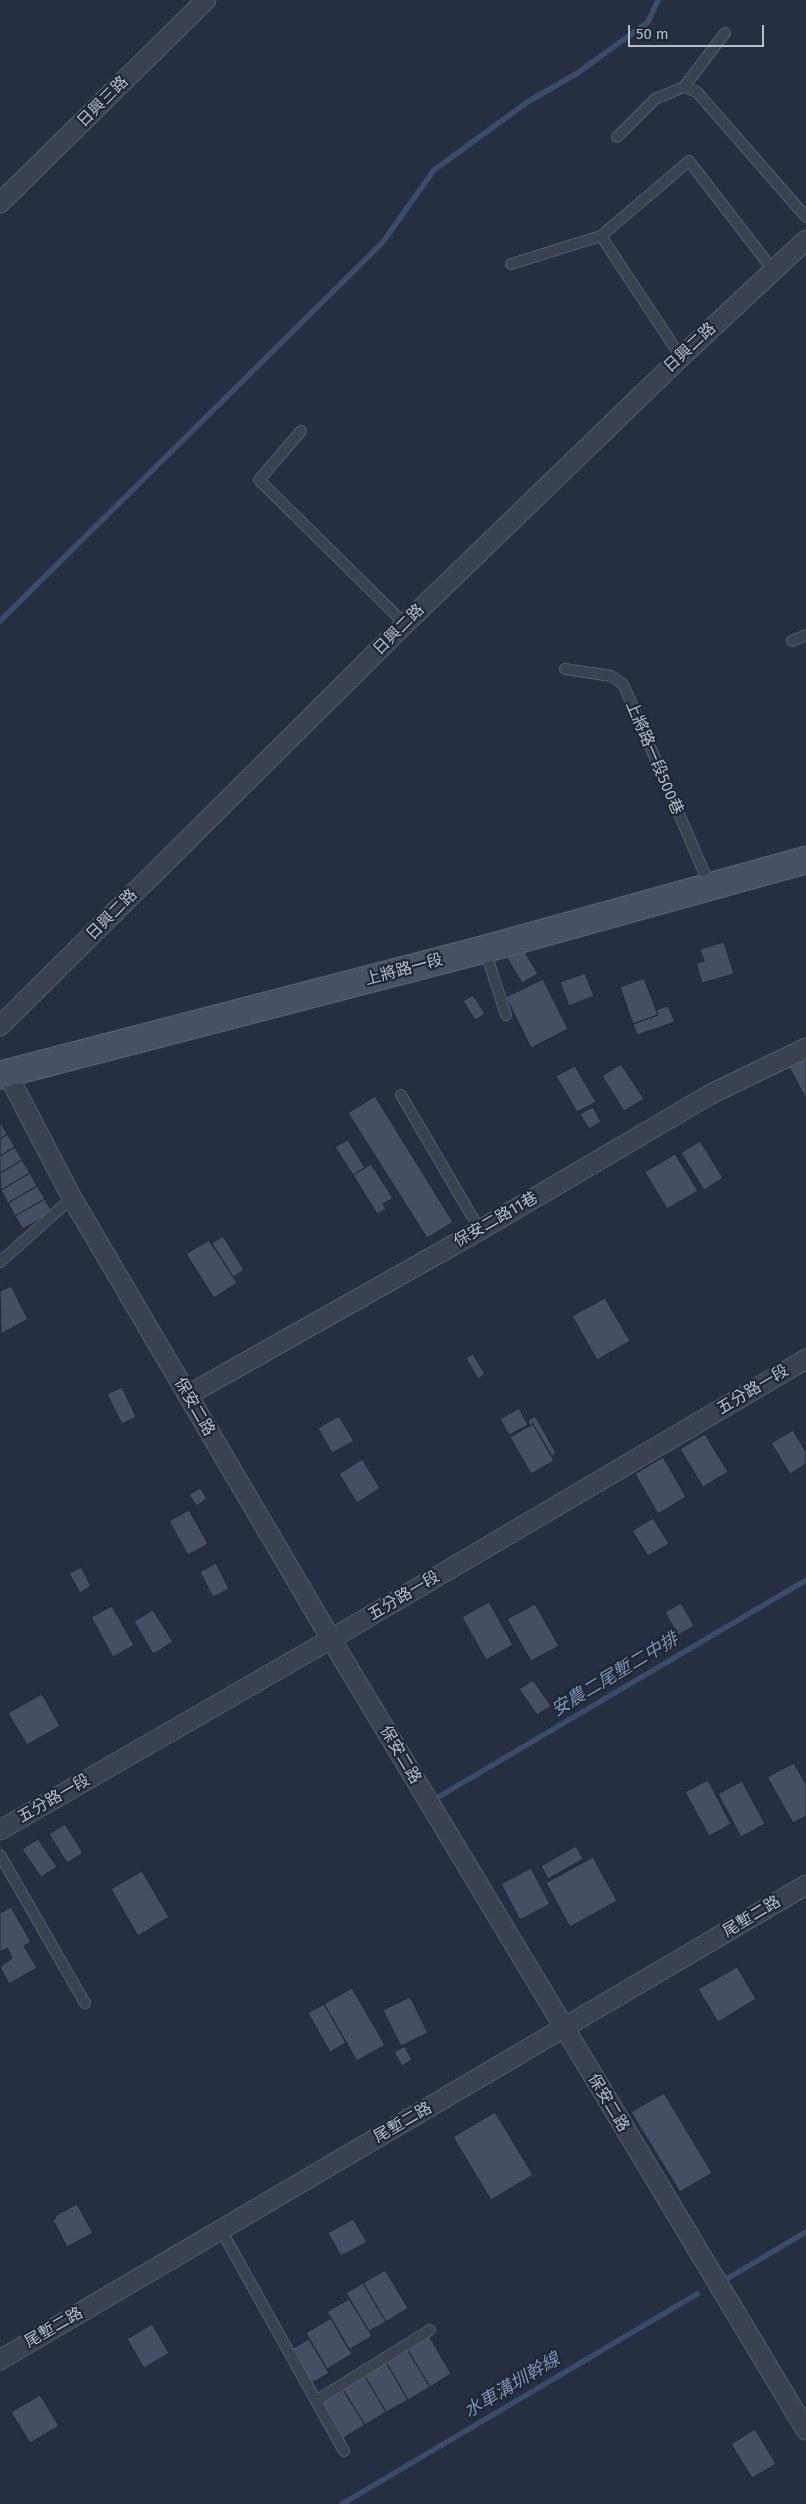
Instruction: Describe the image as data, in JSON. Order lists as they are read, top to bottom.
{
  "streets": {
    "main road": ["上將路一段"],
    "street": [
      "日興三路",
      "日興二路",
      "保安二路11巷",
      "五分路一段",
      "保安二路",
      "尾塹二路"
    ],
    "lane": ["上將路一段500巷"]
  },
  "crossings": [
    ["上將路一段500巷", "上將路一段"],
    ["上將路一段", "保安二路"],
    ["保安二路11巷", "保安二路"],
    ["五分路一段", "保安二路"],
    ["保安二路", "尾塹二路"]
  ],
  "water": ["安農二尾塹二中排", "水車溝圳幹線"],
  "scale_bar": "50 m"
}
